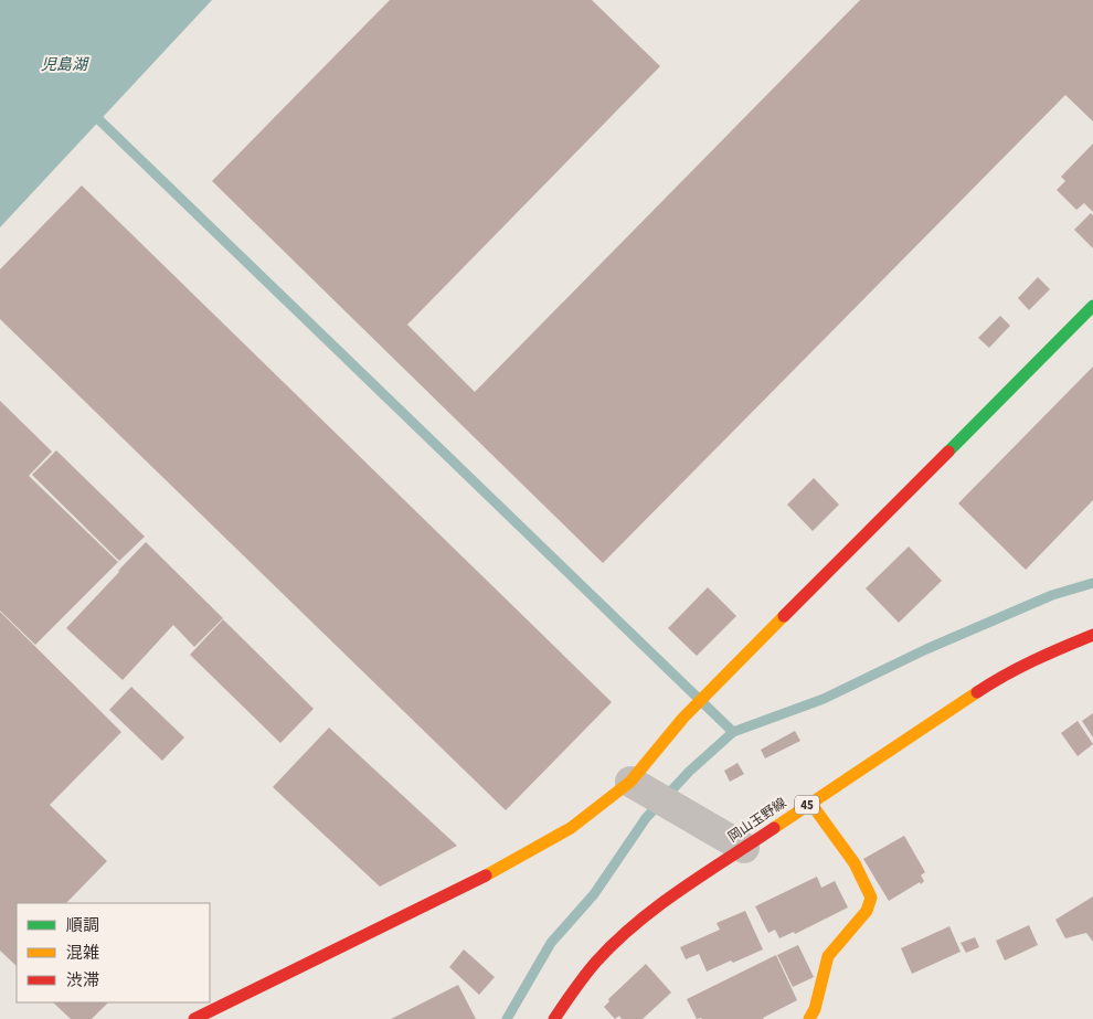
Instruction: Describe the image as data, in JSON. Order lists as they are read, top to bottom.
{
  "streets": {
    "street": ["45", "岡山玉野線"]
  },
  "water": ["児島湖"],
  "legend": ["順調", "混雑", "渋滞"]
}
